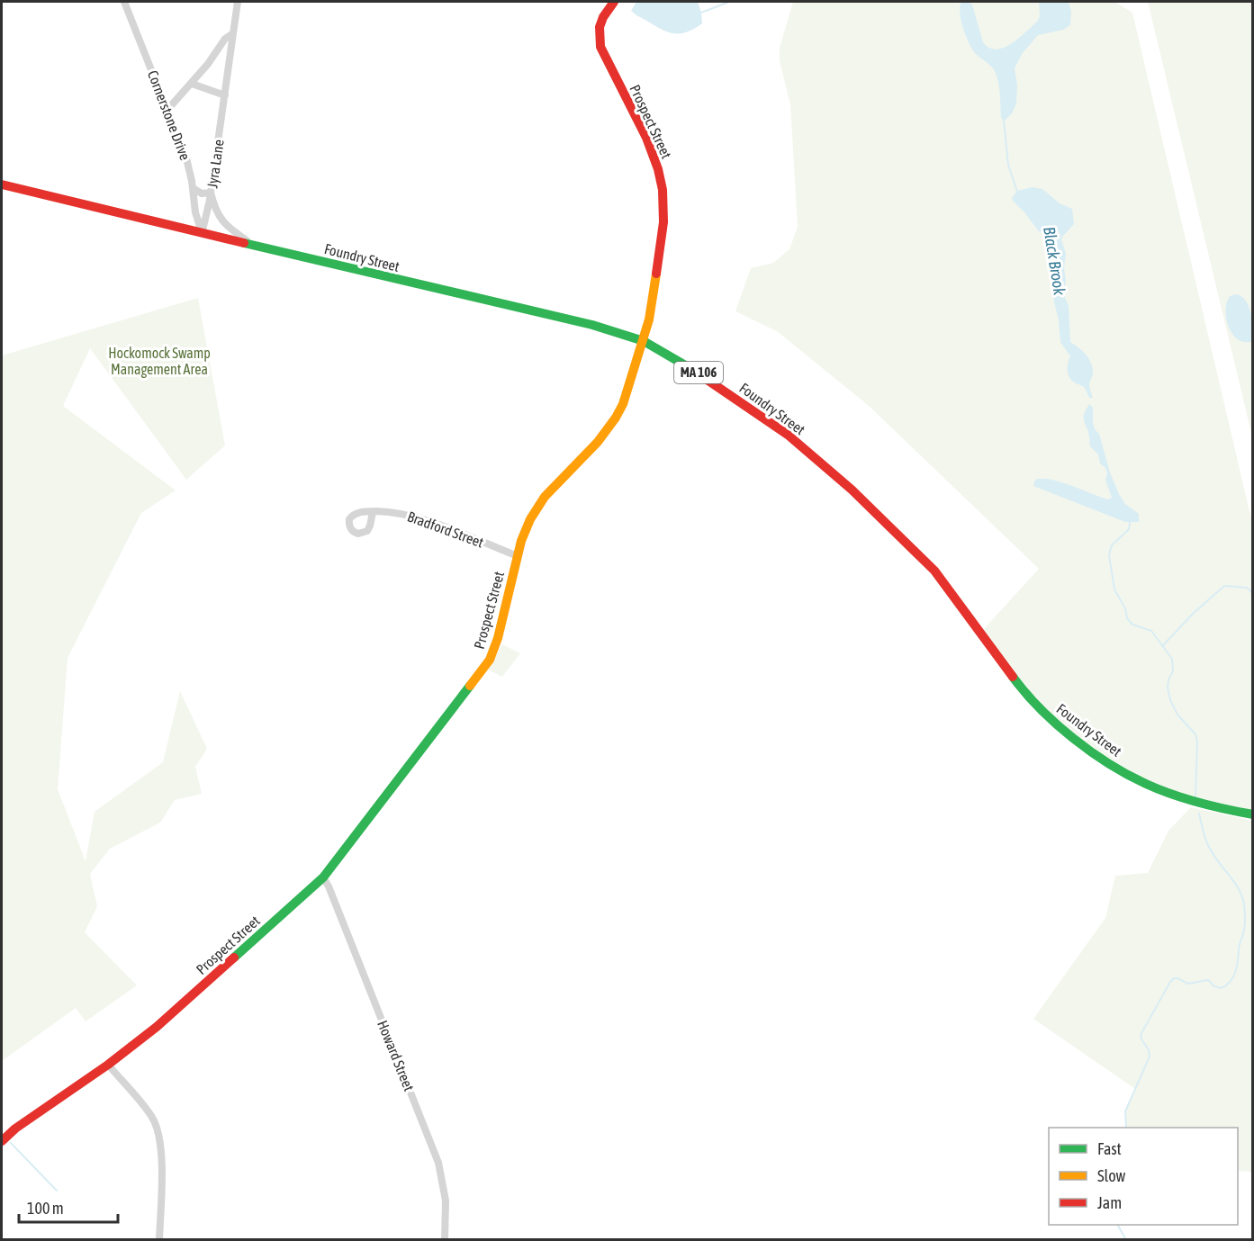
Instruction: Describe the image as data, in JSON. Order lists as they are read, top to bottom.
{
  "streets": {
    "main road": ["Prospect Street", "Foundry Street", "MA 106"],
    "street": [
      "Cornerstone Drive",
      "Jyra Lane",
      "Bradford Street",
      "Howard Street"
    ]
  },
  "crossings": [
    ["Cornerstone Drive", "Jyra Lane"],
    ["Cornerstone Drive", "Foundry Street"],
    ["Prospect Street", "Foundry Street"],
    ["Prospect Street", "Bradford Street"],
    ["Prospect Street", "Howard Street"],
    ["Jyra Lane", "Foundry Street"]
  ],
  "water": ["Black Brook"],
  "parks": ["Hockomock Swamp Management Area"],
  "legend": ["Fast", "Slow", "Jam"],
  "scale_bar": "100 m"
}
